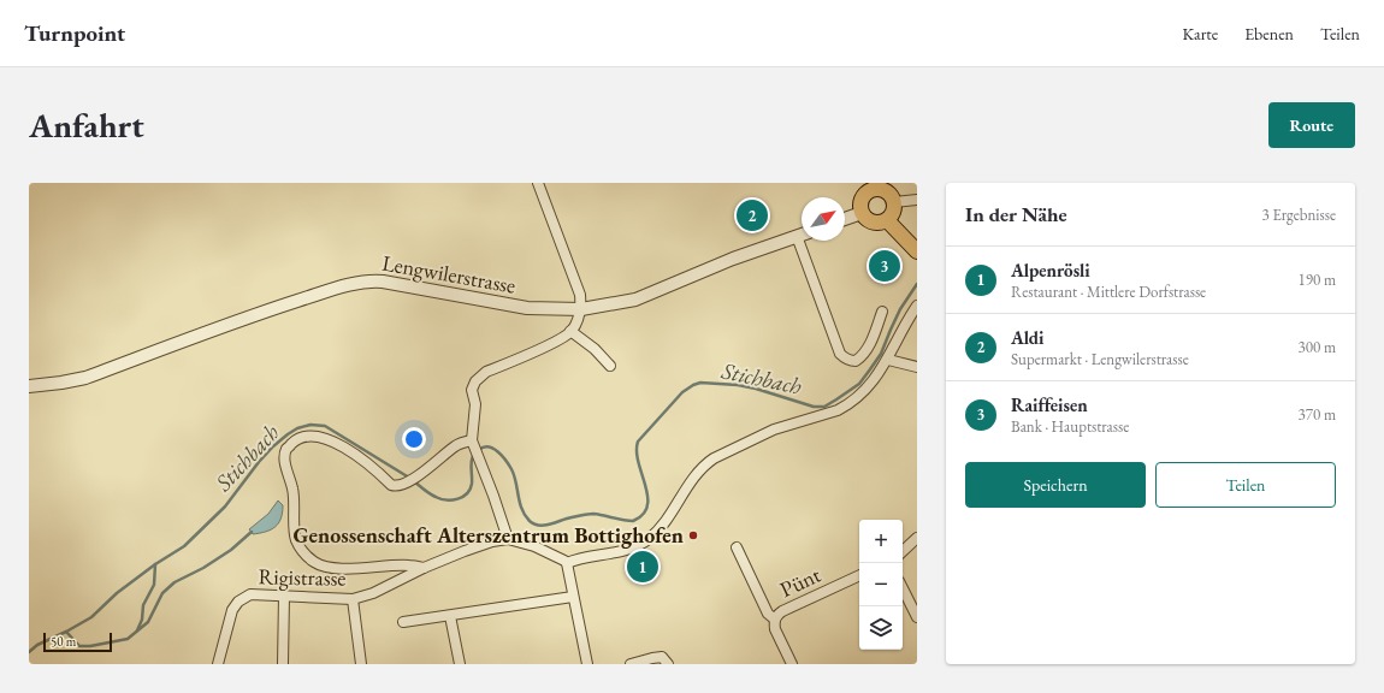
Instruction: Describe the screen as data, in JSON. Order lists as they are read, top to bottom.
{
  "streets": {
    "street": ["Lengwilerstrasse", "Rigistrasse", "Pünt"]
  },
  "water": ["Stichbach"],
  "places": ["Genossenschaft Alterszentrum Bottighofen"],
  "scale_bar": "50 m",
  "north": "top right",
  "page": {
    "header": "Turnpoint",
    "nav": ["Karte", "Ebenen", "Teilen"],
    "buttons": [
      "Route",
      ["Speichern", "Teilen"]
    ],
    "title": "Anfahrt",
    "heading": ["In der Nähe", "3 Ergebnisse"],
    "pins": ["2", "3", "1"],
    "list": [
      {
        "mark": "1",
        "name": "Alpenrösli",
        "note": "Restaurant · Mittlere Dorfstrasse",
        "value": "190 m"
      },
      {
        "mark": "2",
        "name": "Aldi",
        "note": "Supermarkt · Lengwilerstrasse",
        "value": "300 m"
      },
      {
        "mark": "3",
        "name": "Raiffeisen",
        "note": "Bank · Hauptstrasse",
        "value": "370 m"
      }
    ],
    "map_buttons": ["+", "−"],
    "scale": "50 m"
  }
}
